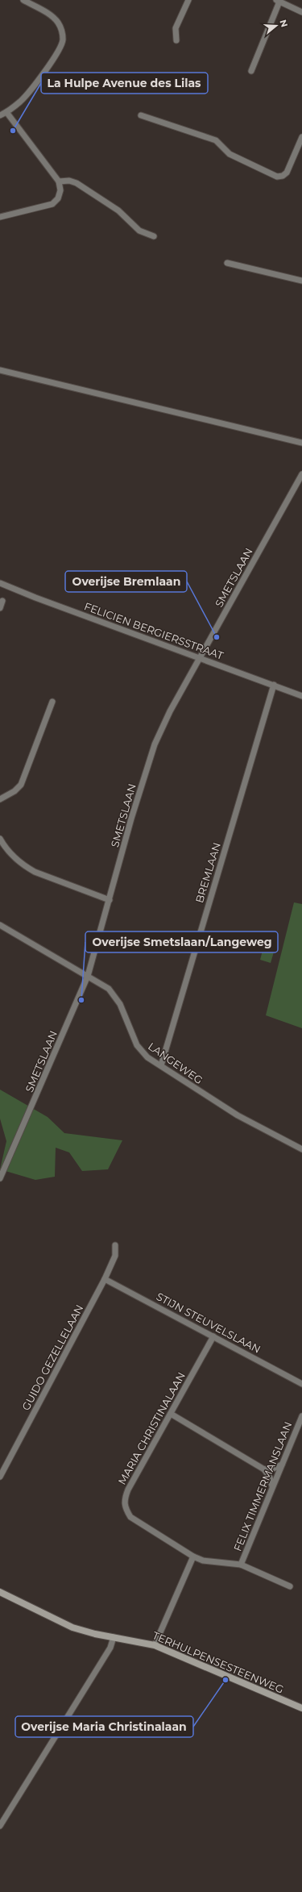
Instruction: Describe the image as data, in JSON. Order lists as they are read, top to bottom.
{
  "streets": {
    "main road": ["TERHULPENSESTEENWEG"],
    "street": [
      "SMETSLAAN",
      "FELICIEN BERGIERSSTRAAT",
      "BREMLAAN",
      "LANGEWEG",
      "STIJN STEUVELSLAAN",
      "GUIDO GEZELLELAAN",
      "MARIA CHRISTINALAAN",
      "FELIX TIMMERMANSLAAN"
    ]
  },
  "crossings": [
    ["SMETSLAAN", "FELICIEN BERGIERSSTRAAT"],
    ["SMETSLAAN", "LANGEWEG"],
    ["FELICIEN BERGIERSSTRAAT", "BREMLAAN"],
    ["BREMLAAN", "LANGEWEG"],
    ["STIJN STEUVELSLAAN", "GUIDO GEZELLELAAN"],
    ["STIJN STEUVELSLAAN", "MARIA CHRISTINALAAN"],
    ["MARIA CHRISTINALAAN", "FELIX TIMMERMANSLAAN"]
  ],
  "places": [
    "La Hulpe Avenue des Lilas",
    "Overijse Bremlaan",
    "Overijse Smetslaan/Langeweg",
    "Overijse Maria Christinalaan"
  ],
  "north": "right"
}
